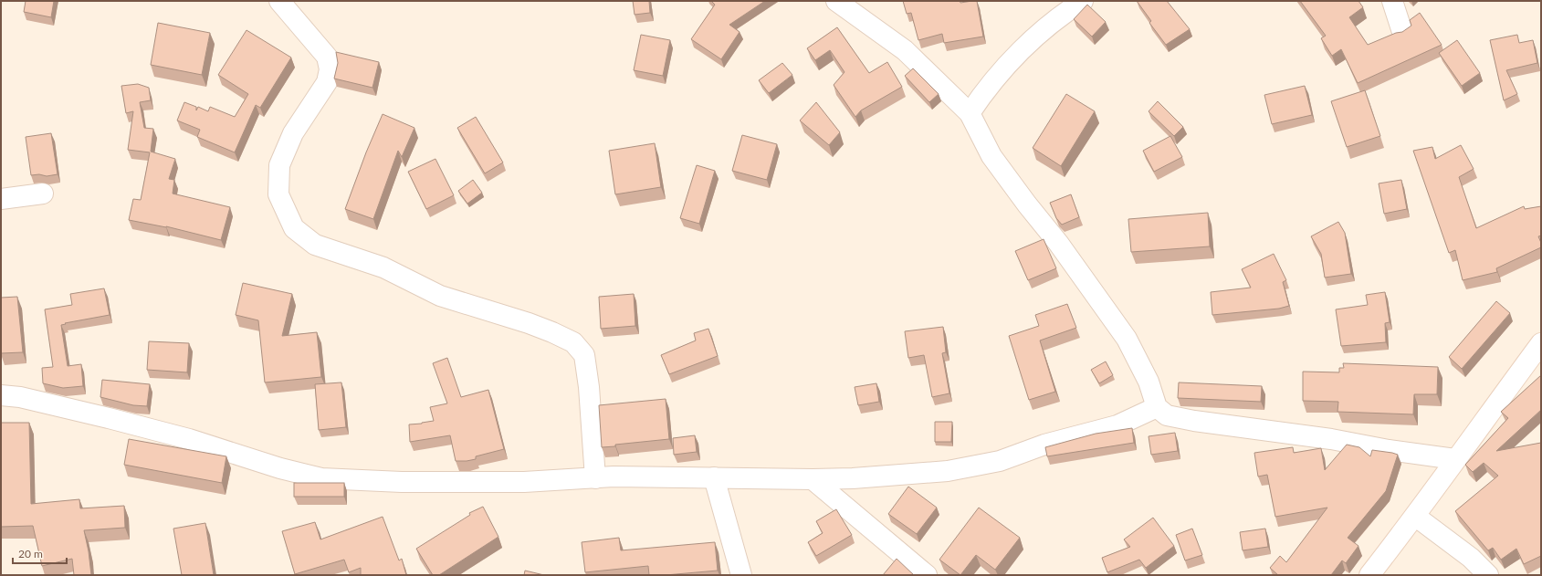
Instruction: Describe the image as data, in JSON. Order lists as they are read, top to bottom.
{
  "scale_bar": "20 m"
}
